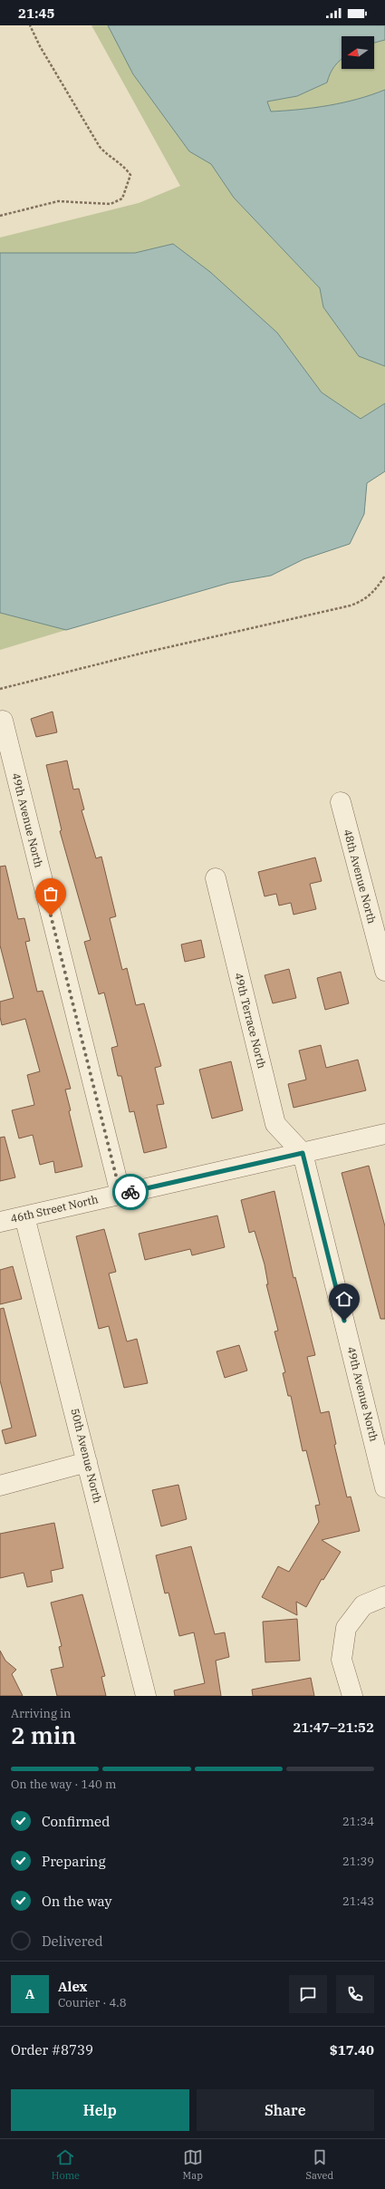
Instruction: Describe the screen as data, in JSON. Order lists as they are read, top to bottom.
{
  "streets": {
    "street": [
      "49th Avenue North",
      "48th Avenue North",
      "49th Terrace North",
      "46th Street North",
      "50th Avenue North"
    ]
  },
  "crossings": [
    ["49th Avenue North", "49th Terrace North"],
    ["49th Avenue North", "46th Street North"],
    ["49th Terrace North", "46th Street North"],
    ["46th Street North", "50th Avenue North"]
  ],
  "north": "left",
  "page": {
    "status": "21:45",
    "heading": ["2 min", "Arriving in", "21:47–21:52"],
    "panel": [
      "Alex",
      "Courier · 4.8",
      "Order #8739",
      "$17.40"
    ],
    "bar": "On the way · 140 m",
    "list": [
      ["Confirmed", "21:34"],
      ["Preparing", "21:39"],
      ["On the way", "21:43"],
      "Delivered"
    ],
    "round": "A",
    "buttons": ["Help", "Share"],
    "tabs": ["Home", "Map", "Saved"]
  }
}
